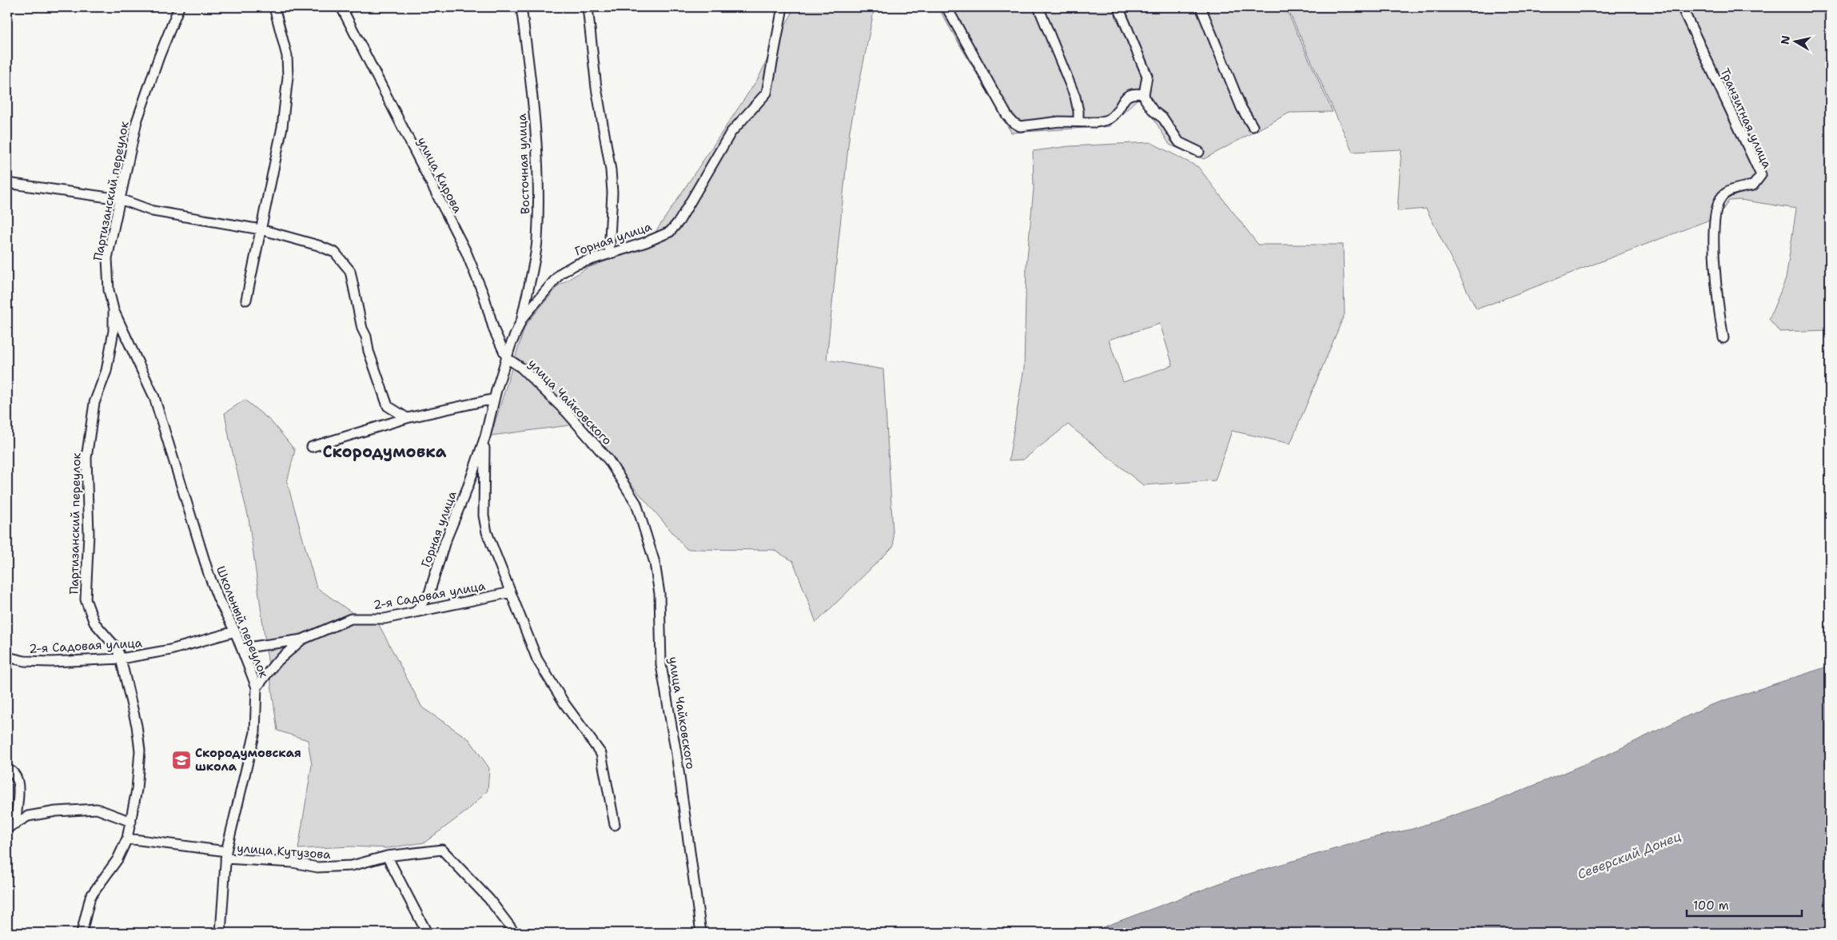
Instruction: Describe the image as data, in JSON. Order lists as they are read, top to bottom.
{
  "streets": {
    "street": [
      "Транзитная улица",
      "Восточная улица",
      "улица Кирова",
      "Партизанский переулок",
      "Горная улица",
      "улица Чайковского",
      "2-я Садовая улица",
      "Школьный переулок",
      "улица Кутузова"
    ]
  },
  "crossings": [
    ["Восточная улица", "Горная улица"],
    ["улица Кирова", "Горная улица"],
    ["улица Кирова", "улица Чайковского"],
    ["Партизанский переулок", "2-я Садовая улица"],
    ["Партизанский переулок", "Школьный переулок"],
    ["Партизанский переулок", "улица Кутузова"],
    ["Горная улица", "улица Чайковского"],
    ["Горная улица", "2-я Садовая улица"],
    ["2-я Садовая улица", "Школьный переулок"],
    ["Школьный переулок", "улица Кутузова"]
  ],
  "districts": ["Скородумовка"],
  "water": ["Северский Донец"],
  "places": {
    "school or university": ["Скородумовская школа"]
  },
  "scale_bar": "100 m",
  "north": "left"
}
